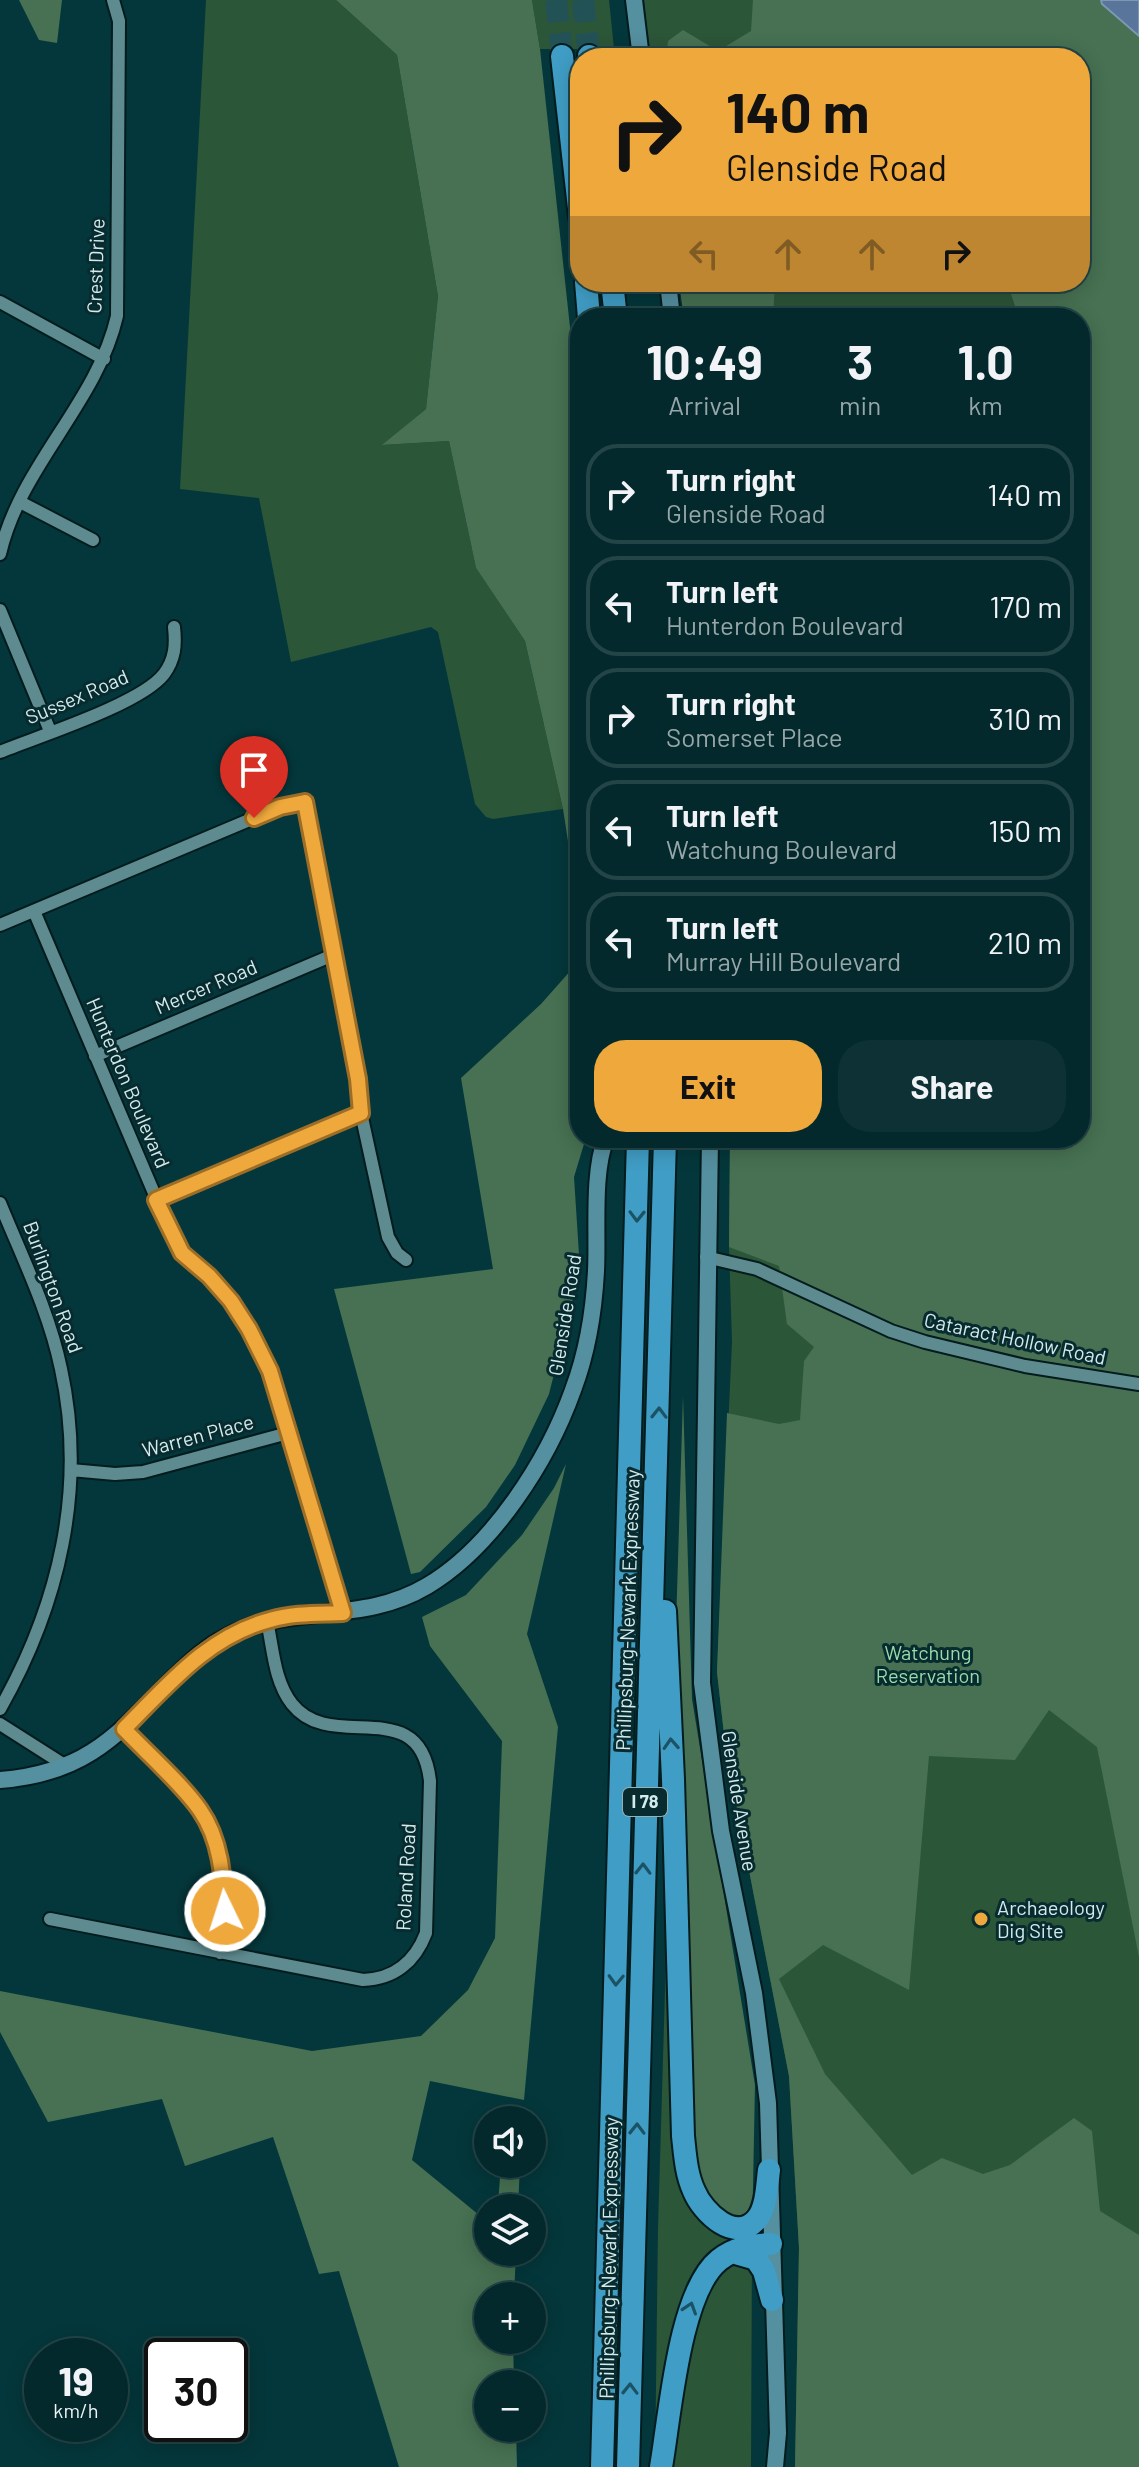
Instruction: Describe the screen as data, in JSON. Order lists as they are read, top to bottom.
{
  "streets": {
    "highway": ["Phillipsburg-Newark Expressway", "I 78"],
    "main road": ["Glenside Road", "Glenside Avenue"],
    "street": [
      "Crest Drive",
      "Sussex Road",
      "Mercer Road",
      "Hunterdon Boulevard",
      "Burlington Road",
      "Cataract Hollow Road",
      "Warren Place",
      "Roland Road"
    ]
  },
  "crossings": [
    ["Mercer Road", "Hunterdon Boulevard"],
    ["Hunterdon Boulevard", "Glenside Road"],
    ["Hunterdon Boulevard", "Warren Place"],
    ["Burlington Road", "Warren Place"],
    ["Glenside Road", "Roland Road"],
    ["Cataract Hollow Road", "Glenside Avenue"]
  ],
  "parks": ["Watchung Reservation"],
  "places": ["Archaeology Dig Site"],
  "page": {
    "turn": ["140 m", "Glenside Road"],
    "eta": [
      "10:49",
      "Arrival",
      "3",
      "min",
      "1.0",
      "km"
    ],
    "list": [
      {
        "name": "Turn right",
        "note": "Glenside Road",
        "value": "140 m"
      },
      {
        "name": "Turn left",
        "note": "Hunterdon Boulevard",
        "value": "170 m"
      },
      {
        "name": "Turn right",
        "note": "Somerset Place",
        "value": "310 m"
      },
      {
        "name": "Turn left",
        "note": "Watchung Boulevard",
        "value": "150 m"
      },
      {
        "name": "Turn left",
        "note": "Murray Hill Boulevard",
        "value": "210 m"
      }
    ],
    "buttons": ["Exit", "Share"],
    "map_buttons": ["+", "−"],
    "speed": "19 km/h",
    "limit": "30"
  }
}
